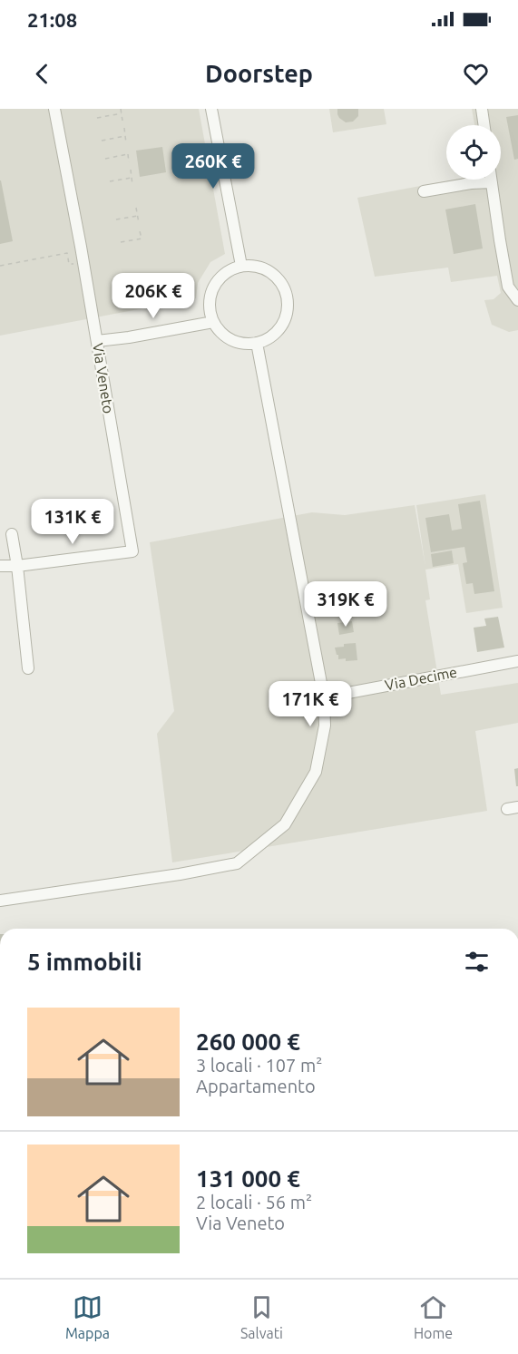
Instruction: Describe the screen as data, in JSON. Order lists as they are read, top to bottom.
{
  "streets": {
    "street": ["Via Veneto", "Via Decime"]
  },
  "page": {
    "status": "21:08",
    "header": "Doorstep",
    "price": [
      "260K €",
      "206K €",
      "131K €",
      "319K €",
      "171K €"
    ],
    "heading": "5 immobili",
    "list": [
      {
        "name": "260 000 €",
        "note": "3 locali · 107 m² · Appartamento"
      },
      {
        "name": "131 000 €",
        "note": "2 locali · 56 m² · Via Veneto"
      }
    ],
    "tabs": ["Mappa", "Salvati", "Home"]
  }
}
